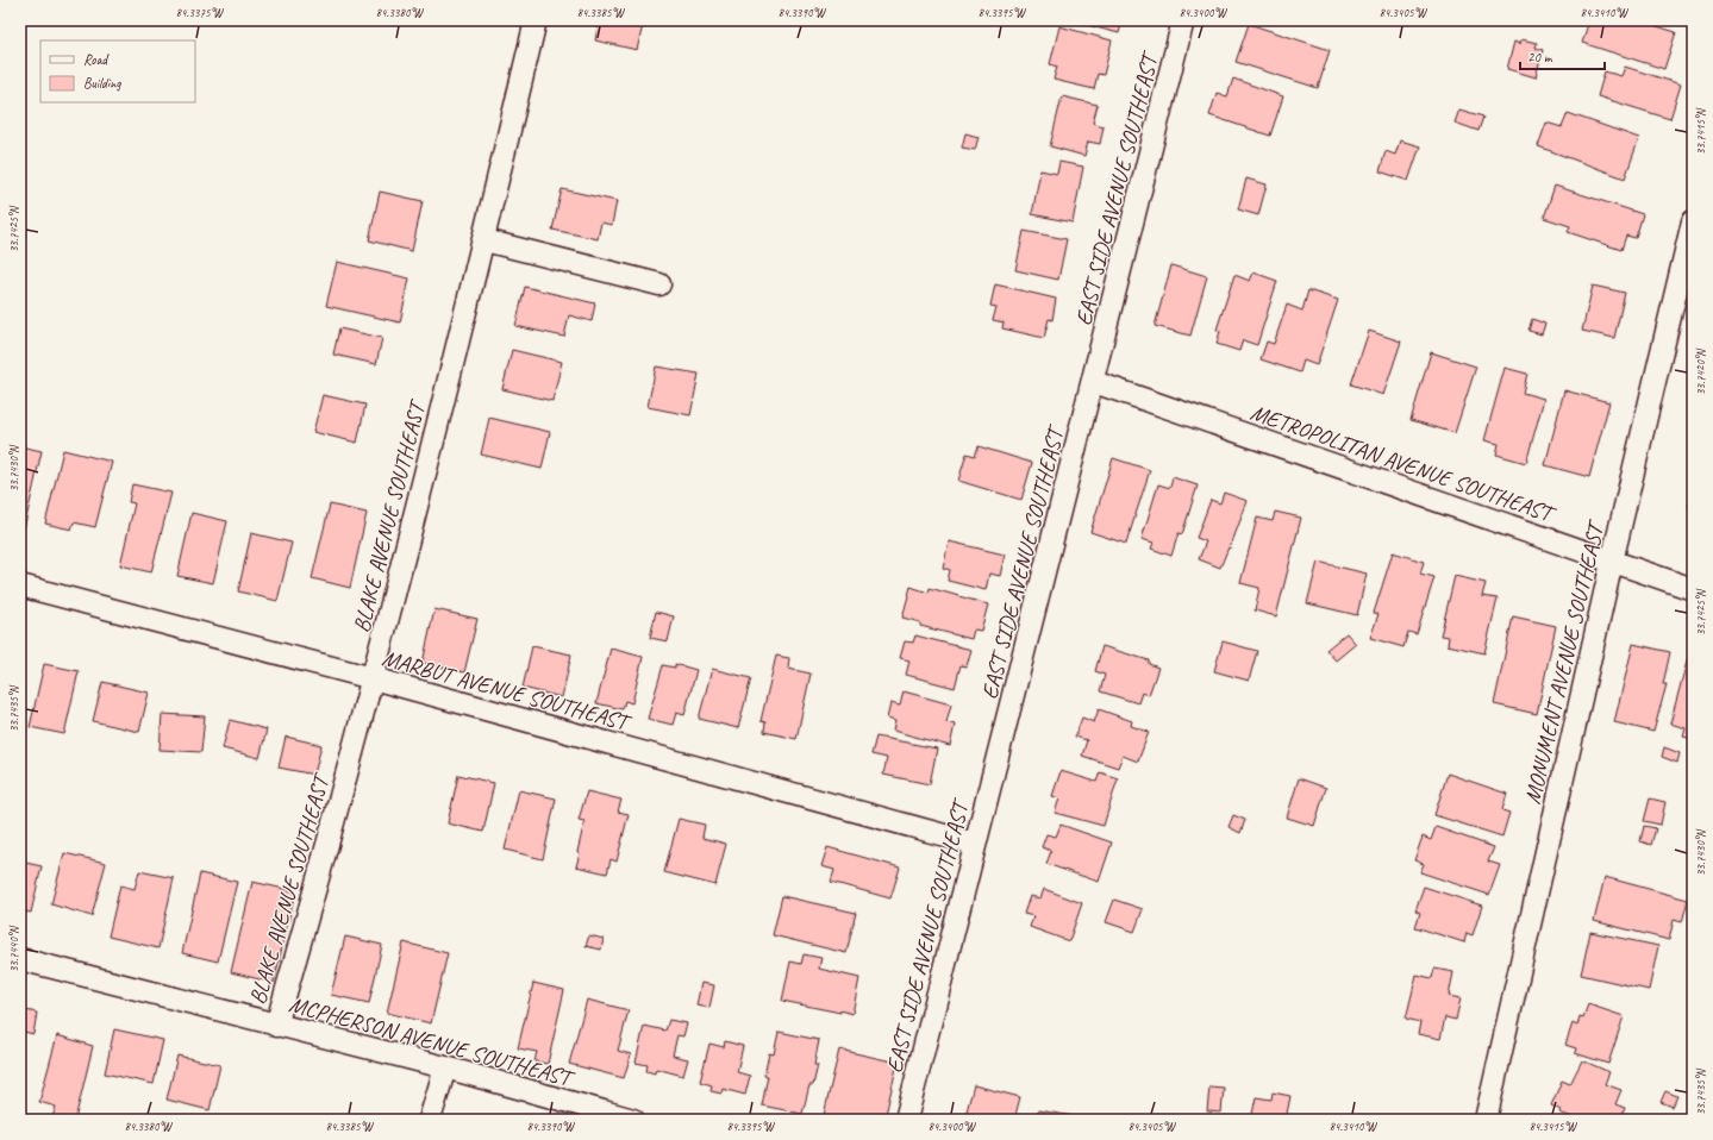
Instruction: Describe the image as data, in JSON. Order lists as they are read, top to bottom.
{
  "streets": {
    "street": [
      "EAST SIDE AVENUE SOUTHEAST",
      "METROPOLITAN AVENUE SOUTHEAST",
      "BLAKE AVENUE SOUTHEAST",
      "MONUMENT AVENUE SOUTHEAST",
      "MARBUT AVENUE SOUTHEAST",
      "MCPHERSON AVENUE SOUTHEAST"
    ]
  },
  "crossings": [
    ["EAST SIDE AVENUE SOUTHEAST", "METROPOLITAN AVENUE SOUTHEAST"],
    ["EAST SIDE AVENUE SOUTHEAST", "MARBUT AVENUE SOUTHEAST"],
    ["METROPOLITAN AVENUE SOUTHEAST", "MONUMENT AVENUE SOUTHEAST"],
    ["BLAKE AVENUE SOUTHEAST", "MARBUT AVENUE SOUTHEAST"],
    ["BLAKE AVENUE SOUTHEAST", "MCPHERSON AVENUE SOUTHEAST"]
  ],
  "legend": ["Road", "Building"],
  "scale_bar": "20 m",
  "coordinates": [
    "84.3375°W",
    "84.3380°W",
    "84.3385°W",
    "84.3390°W",
    "84.3395°W",
    "84.3400°W",
    "84.3405°W",
    "84.3410°W",
    "33.7415°N",
    "33.7425°N",
    "33.7420°N",
    "33.7430°N",
    "33.7435°N",
    "33.7440°N",
    "84.3415°W"
  ]
}
